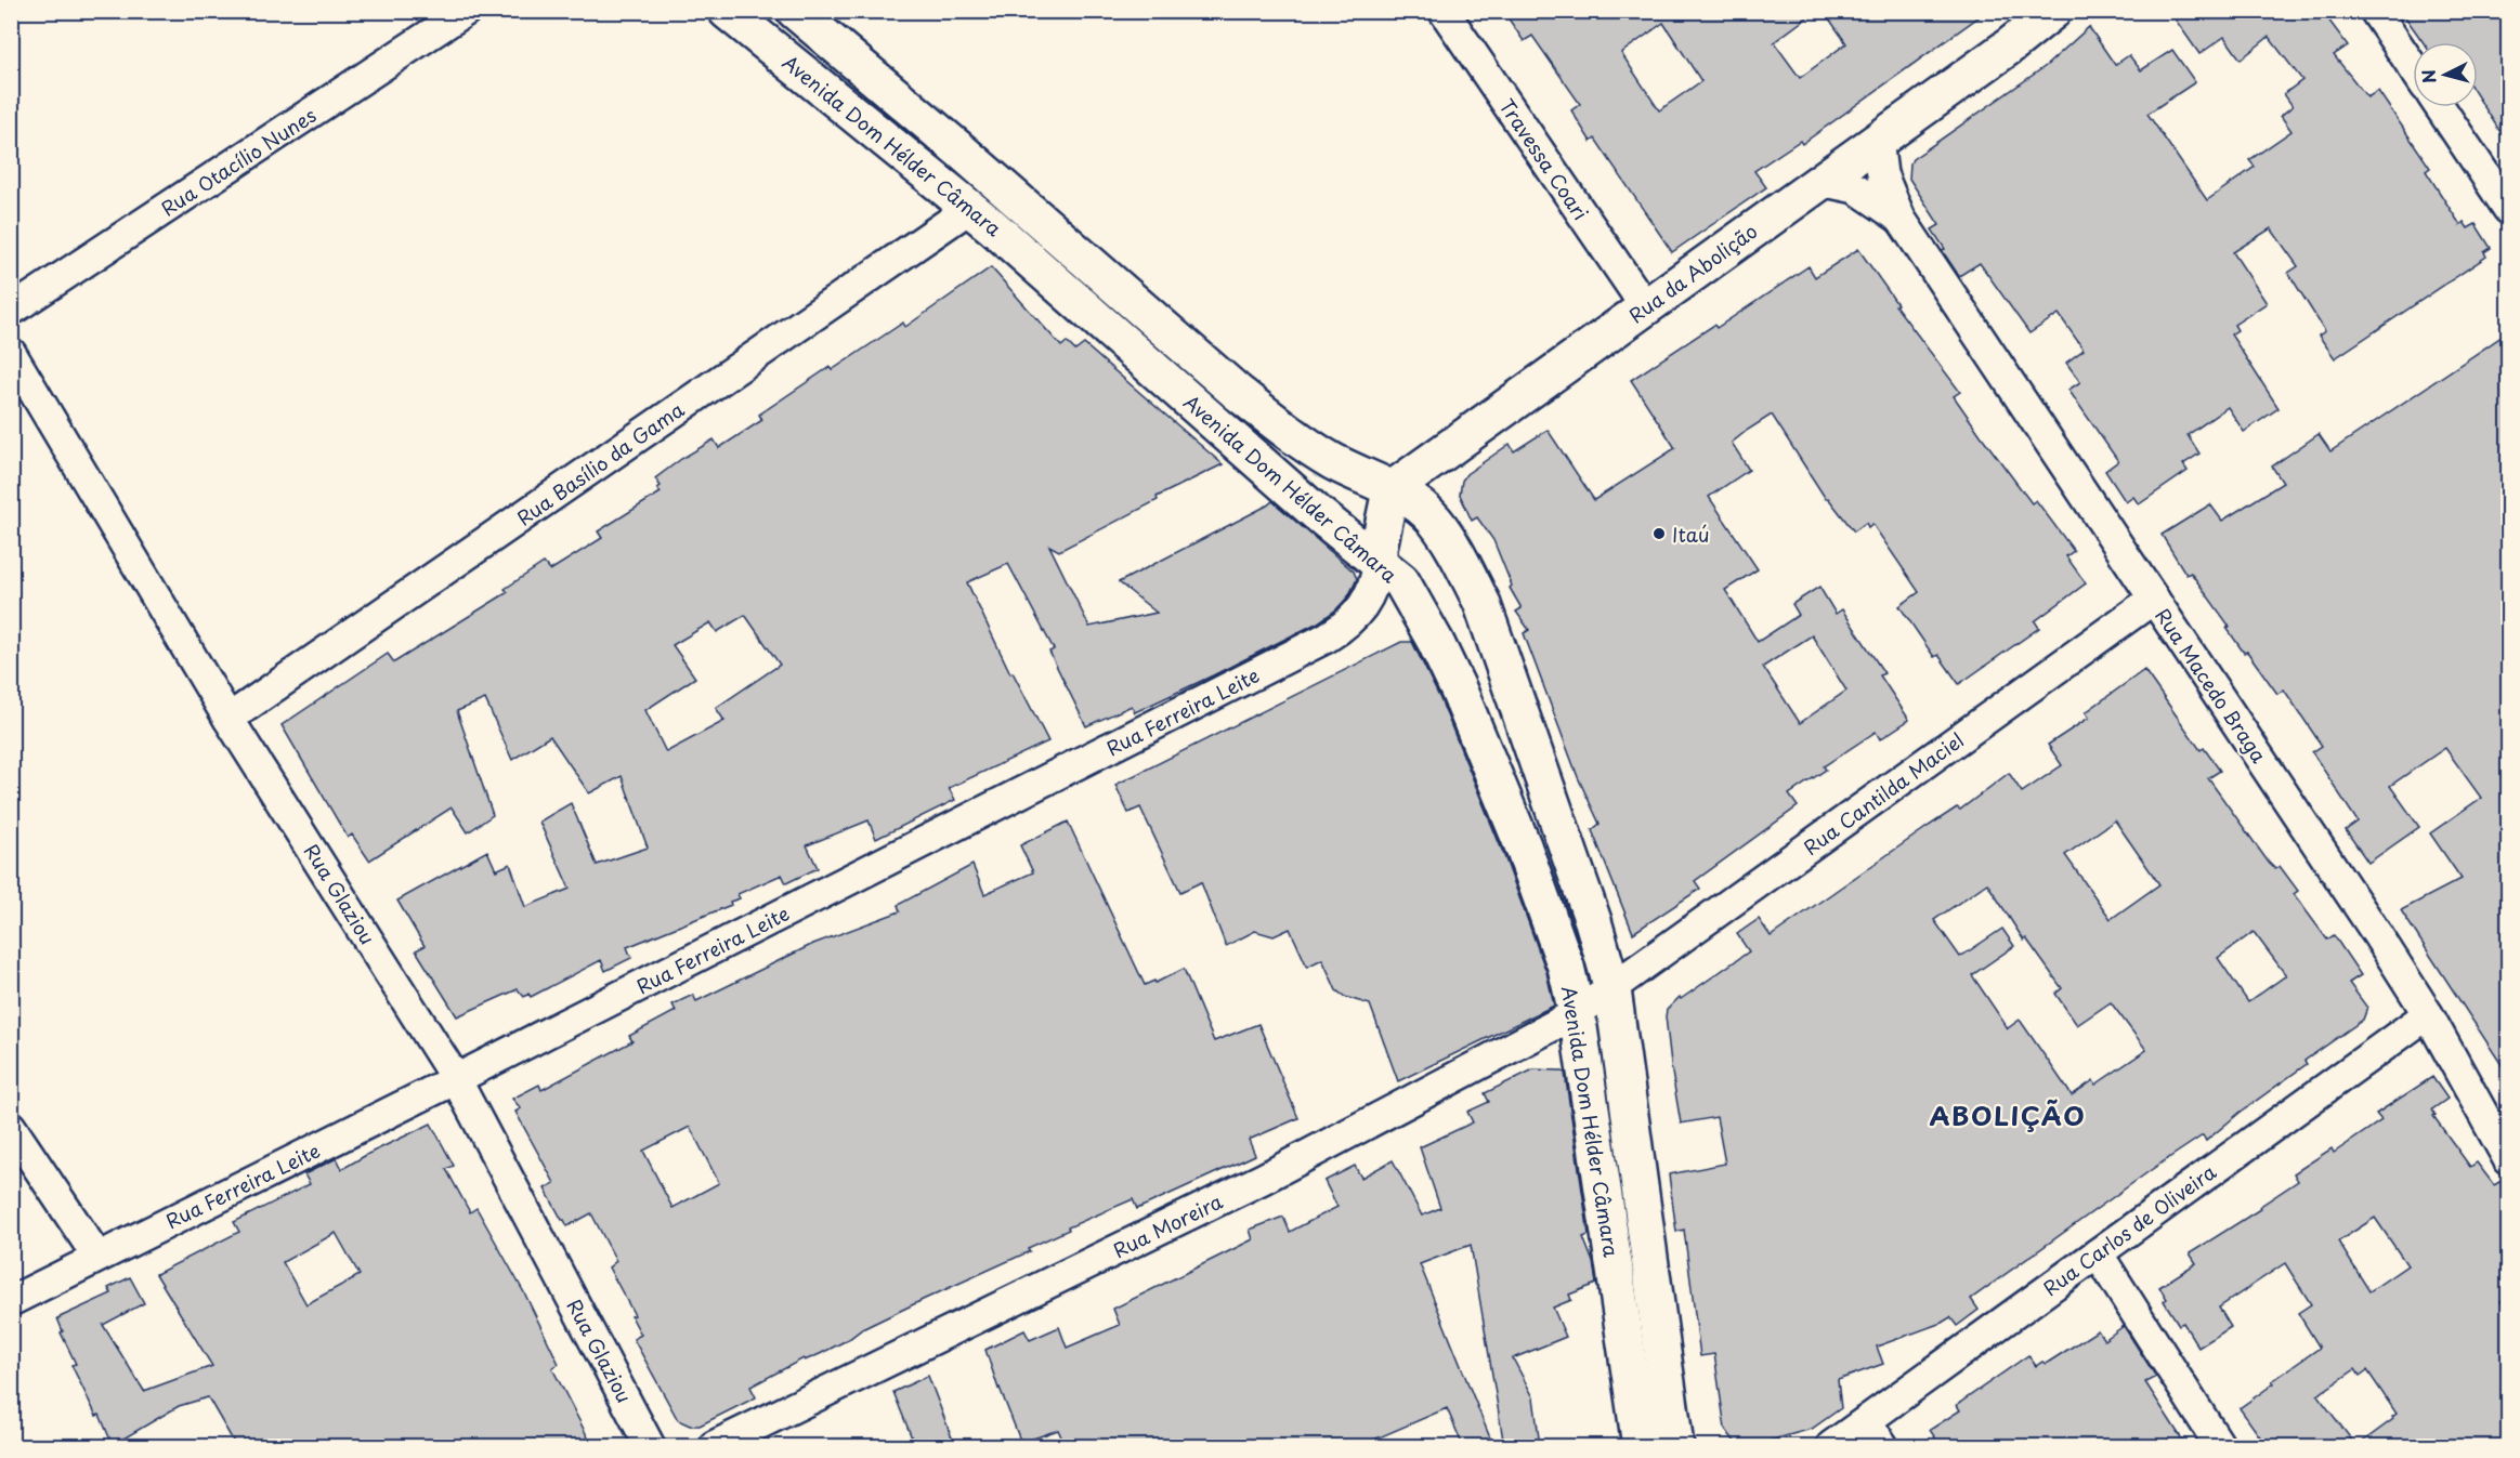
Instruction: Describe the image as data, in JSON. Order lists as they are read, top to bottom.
{
  "streets": {
    "main road": ["Avenida Dom Hélder Câmara", "Rua da Abolição"],
    "street": [
      "Travessa Coari",
      "Rua Otacílio Nunes",
      "Rua Basílio da Gama",
      "Rua Macedo Braga",
      "Rua Ferreira Leite",
      "Rua Cantilda Maciel",
      "Rua Glaziou",
      "Rua Moreira",
      "Rua Carlos de Oliveira"
    ]
  },
  "crossings": [
    ["Avenida Dom Hélder Câmara", "Rua da Abolição"],
    ["Avenida Dom Hélder Câmara", "Rua Basílio da Gama"],
    ["Avenida Dom Hélder Câmara", "Rua Ferreira Leite"],
    ["Avenida Dom Hélder Câmara", "Rua Cantilda Maciel"],
    ["Avenida Dom Hélder Câmara", "Rua Moreira"],
    ["Travessa Coari", "Rua da Abolição"],
    ["Rua da Abolição", "Rua Macedo Braga"],
    ["Rua Basílio da Gama", "Rua Glaziou"],
    ["Rua Macedo Braga", "Rua Cantilda Maciel"],
    ["Rua Macedo Braga", "Rua Carlos de Oliveira"],
    ["Rua Ferreira Leite", "Rua Glaziou"],
    ["Rua Cantilda Maciel", "Rua Moreira"]
  ],
  "districts": ["ABOLIÇÃO"],
  "places": ["Itaú"],
  "north": "left"
}
